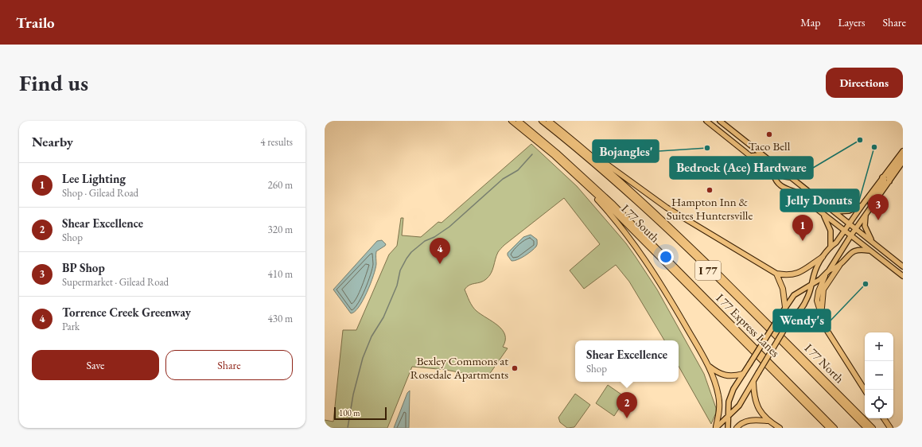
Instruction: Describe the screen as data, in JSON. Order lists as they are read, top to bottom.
{
  "streets": {
    "highway": [
      "I 77 South",
      "I 77",
      "I 77 Express Lanes",
      "I 77 North"
    ]
  },
  "places": [
    "Taco Bell",
    "Bedrock (Ace) Hardware",
    "Jelly Donuts",
    "Bojangles'",
    "Hampton Inn & Suites Huntersville",
    "Wendy's",
    "Bexley Commons at Rosedale Apartments"
  ],
  "scale_bar": "100 m",
  "page": {
    "header": "Trailo",
    "nav": ["Map", "Layers", "Share"],
    "buttons": [
      "Directions",
      ["Save", "Share"]
    ],
    "title": "Find us",
    "heading": ["Nearby", "4 results"],
    "list": [
      {
        "mark": "1",
        "name": "Lee Lighting",
        "note": "Shop · Gilead Road",
        "value": "260 m"
      },
      {
        "mark": "2",
        "name": "Shear Excellence",
        "note": "Shop",
        "value": "320 m"
      },
      {
        "mark": "3",
        "name": "BP Shop",
        "note": "Supermarket · Gilead Road",
        "value": "410 m"
      },
      {
        "mark": "4",
        "name": "Torrence Creek Greenway",
        "note": "Park",
        "value": "430 m"
      }
    ],
    "pins": [
      "3",
      "1",
      "4",
      "2"
    ],
    "map_buttons": ["+", "−"],
    "popup": ["Shear Excellence", "Shop"],
    "scale": "100 m"
  }
}
